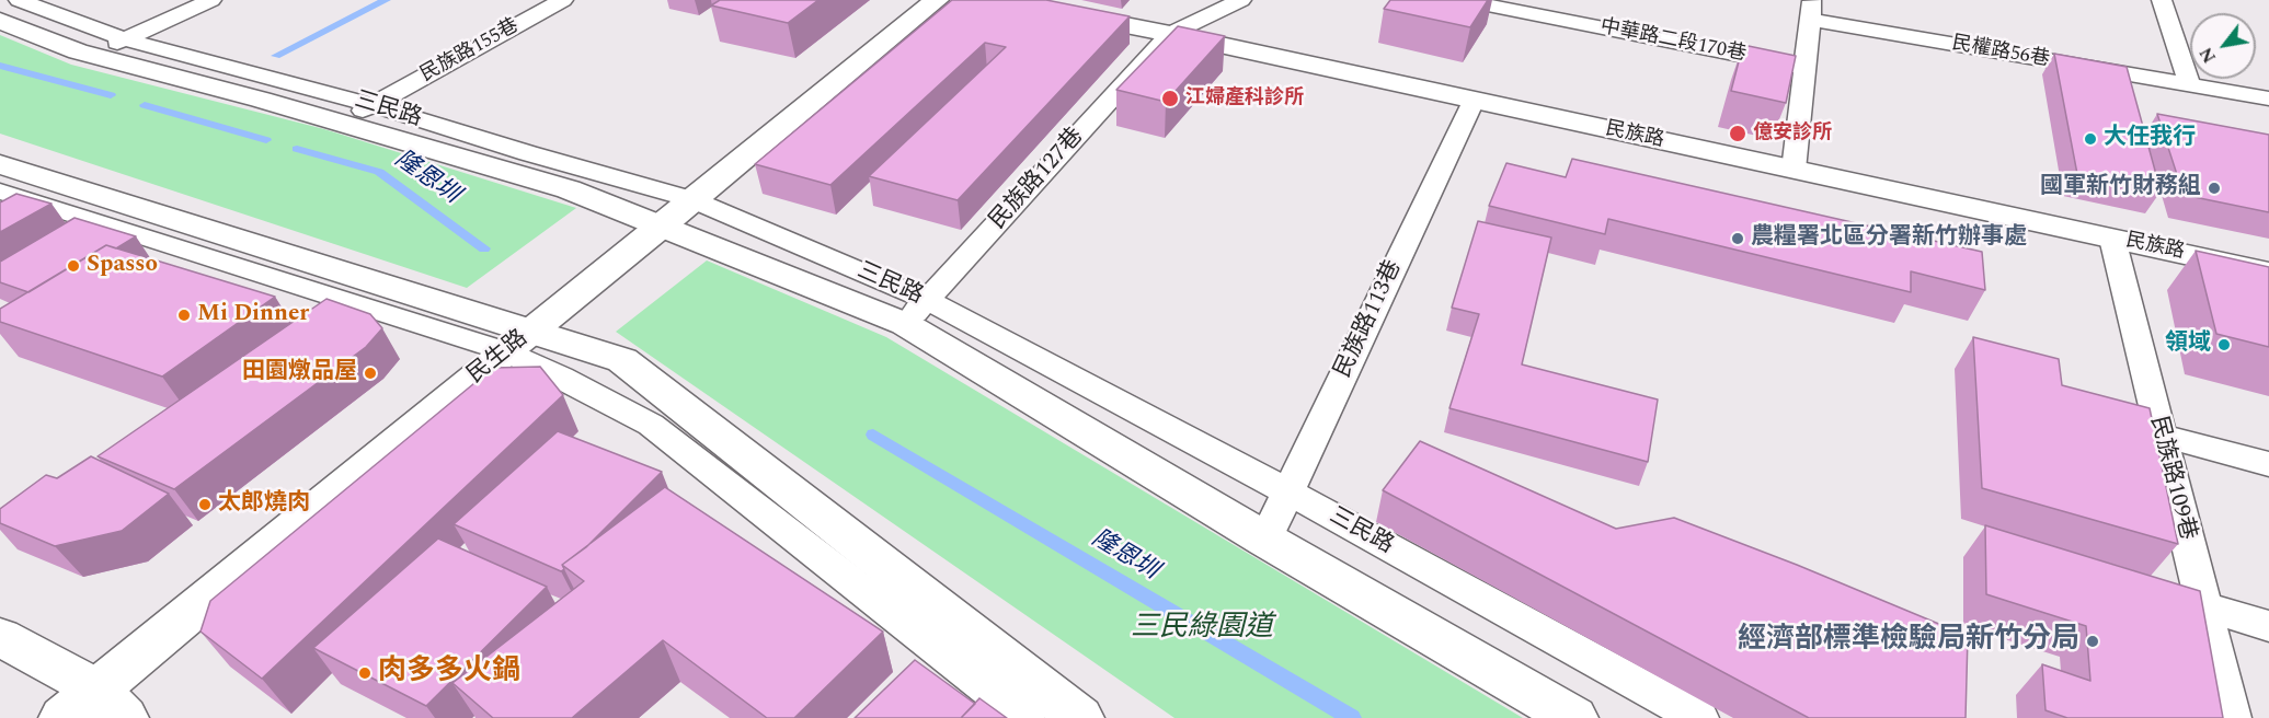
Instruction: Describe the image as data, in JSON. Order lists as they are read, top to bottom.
{
  "streets": {
    "street": ["三民路", "民族路", "民生路"],
    "lane": [
      "中華路二段170巷",
      "民族路155巷",
      "民權路56巷",
      "民族路127巷",
      "民族路113巷",
      "民族路109巷"
    ]
  },
  "crossings": [
    ["民族路155巷", "三民路"],
    ["三民路", "民族路127巷"],
    ["三民路", "民族路113巷"],
    ["三民路", "民生路"],
    ["民族路", "民族路127巷"],
    ["民族路", "民族路113巷"],
    ["民族路", "民族路109巷"]
  ],
  "water": ["隆恩圳"],
  "parks": ["三民綠園道"],
  "places": [
    "江婦產科診所",
    "億安診所",
    "大任我行",
    "國軍新竹財務組",
    "農糧署北區分署新竹辦事處",
    "Spasso",
    "Mi Dinner",
    "領域",
    "田園燉品屋",
    "太郎燒肉",
    "經濟部標準檢驗局新竹分局",
    "肉多多火鍋"
  ],
  "north": "bottom left"
}
